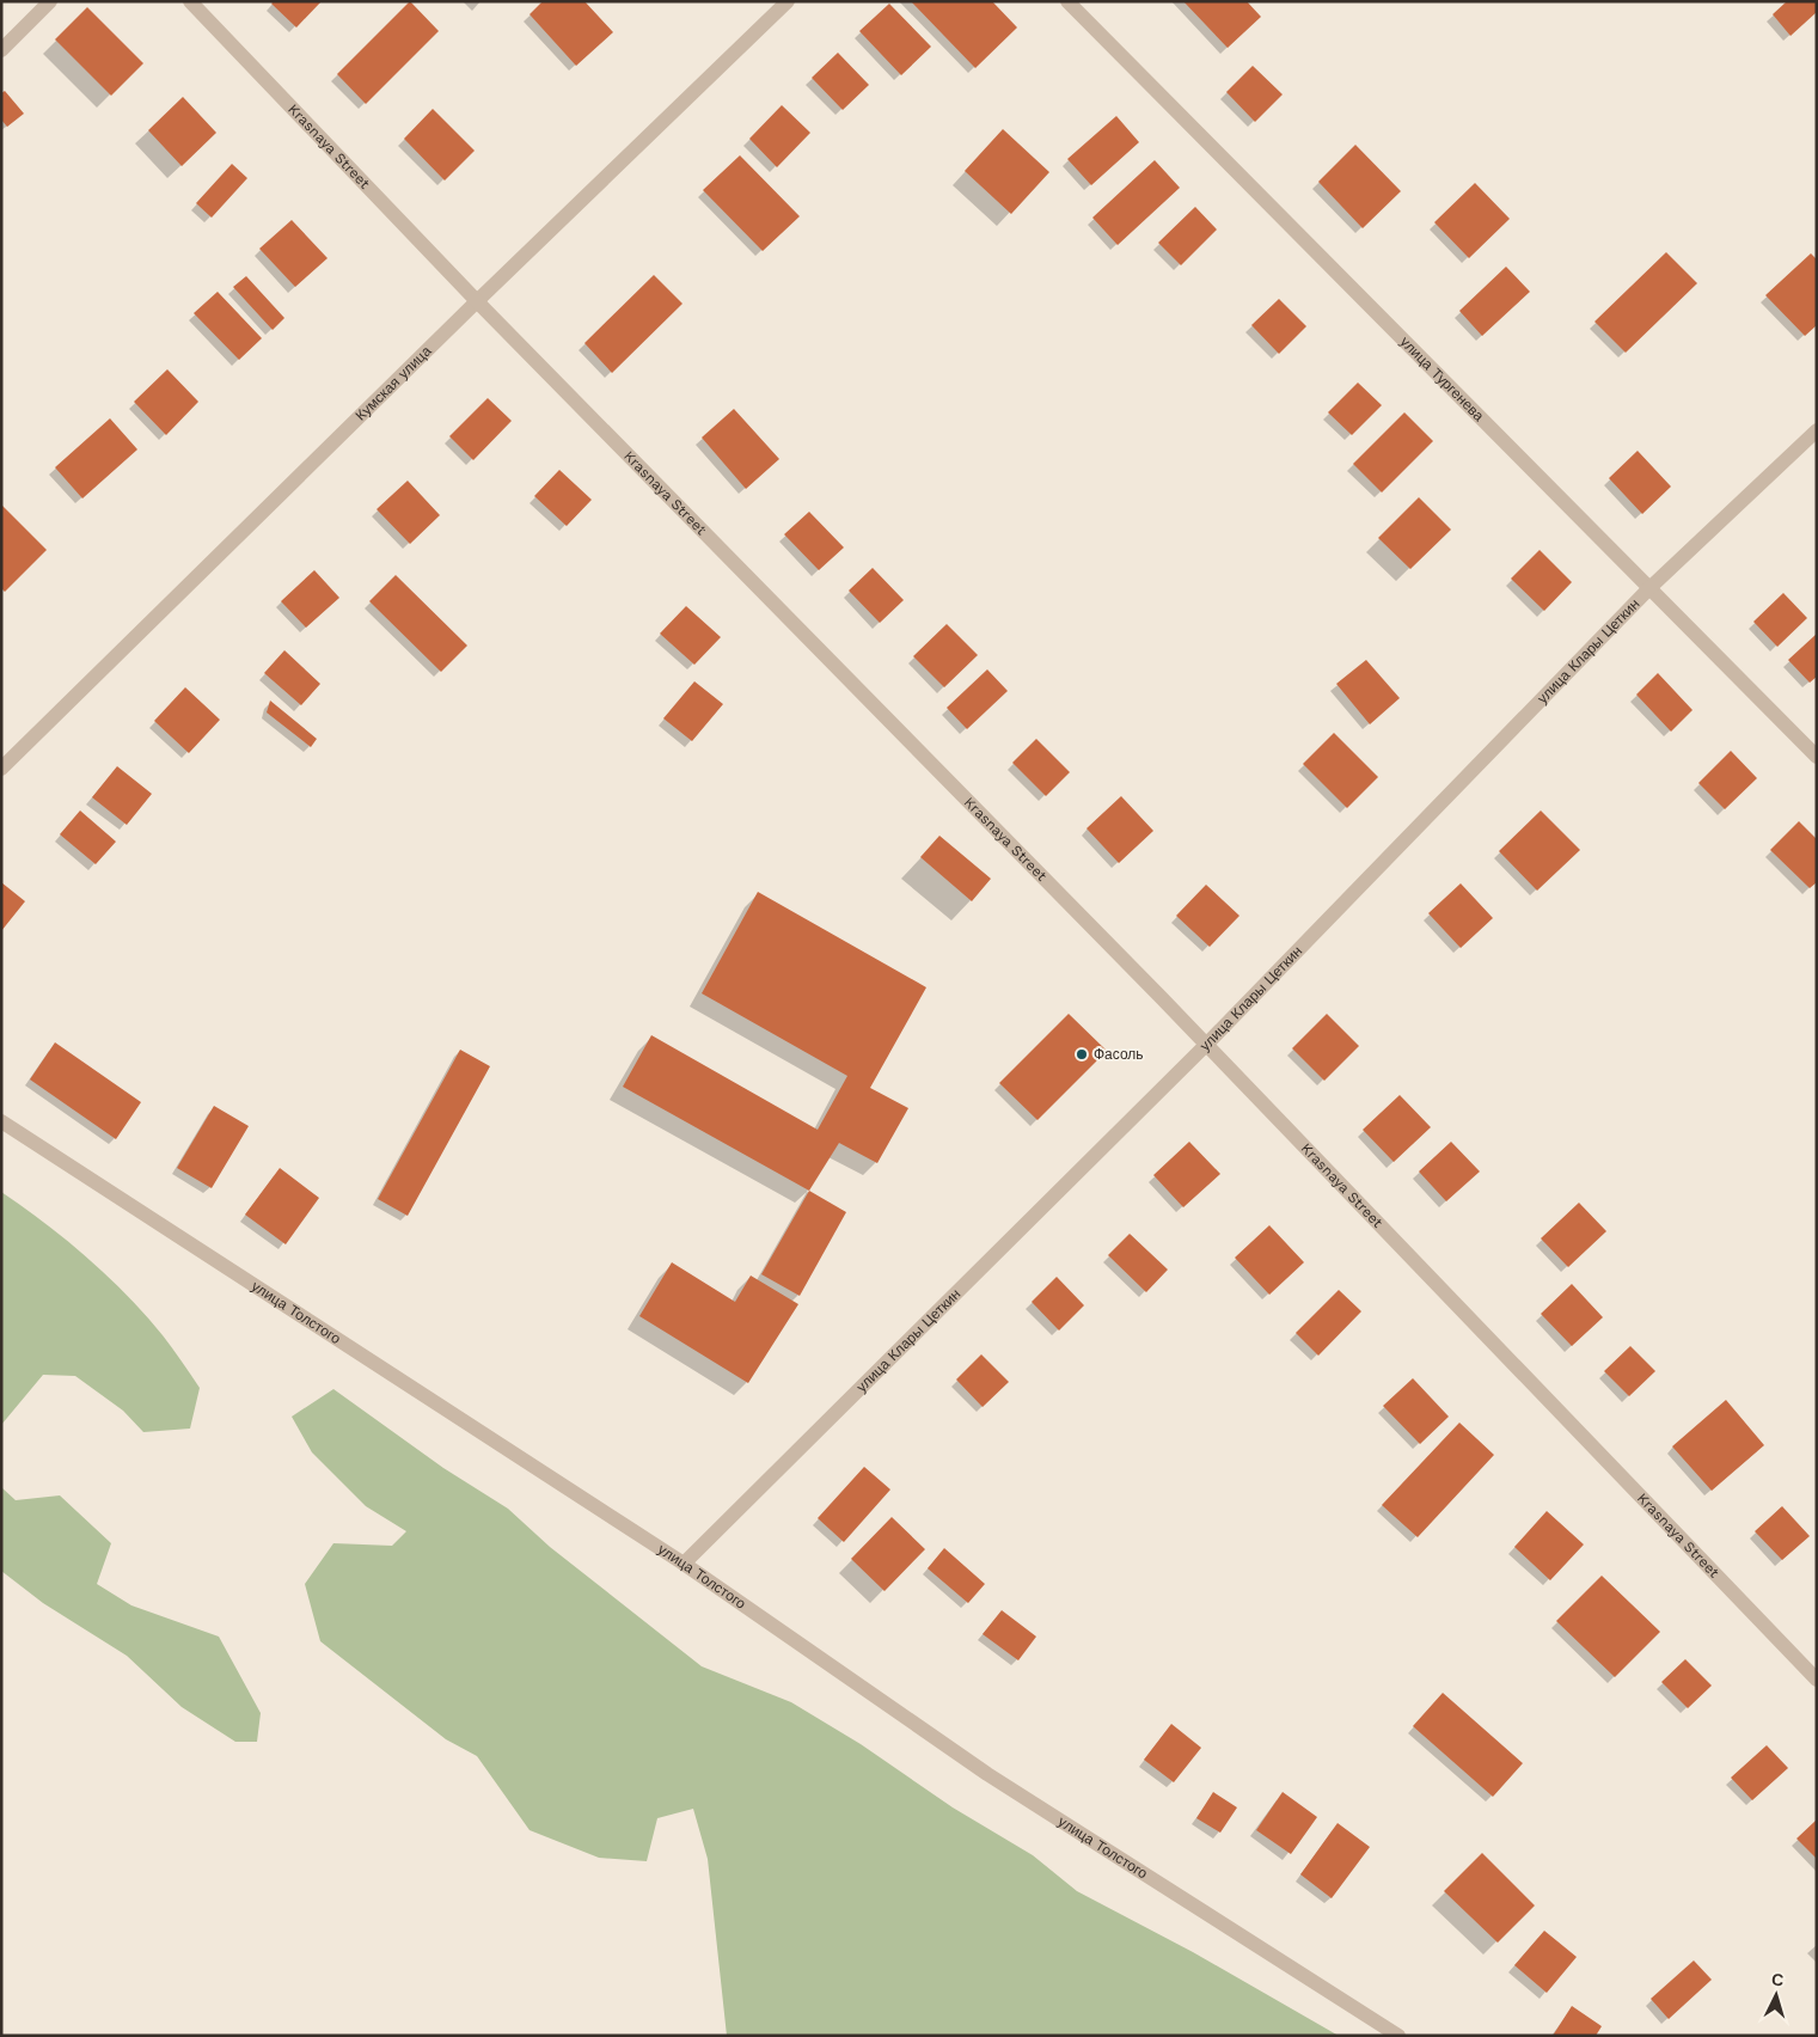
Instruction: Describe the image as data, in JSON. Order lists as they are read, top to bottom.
{
  "streets": {
    "street": [
      "Krasnaya Street",
      "улица Тургенева",
      "Кумская улица",
      "улица Клары Цеткин",
      "улица Толстого"
    ]
  },
  "crossings": [
    ["Krasnaya Street", "Кумская улица"],
    ["Krasnaya Street", "улица Клары Цеткин"],
    ["улица Тургенева", "улица Клары Цеткин"],
    ["улица Клары Цеткин", "улица Толстого"]
  ],
  "places": ["Фасоль"],
  "north": "top"
}
